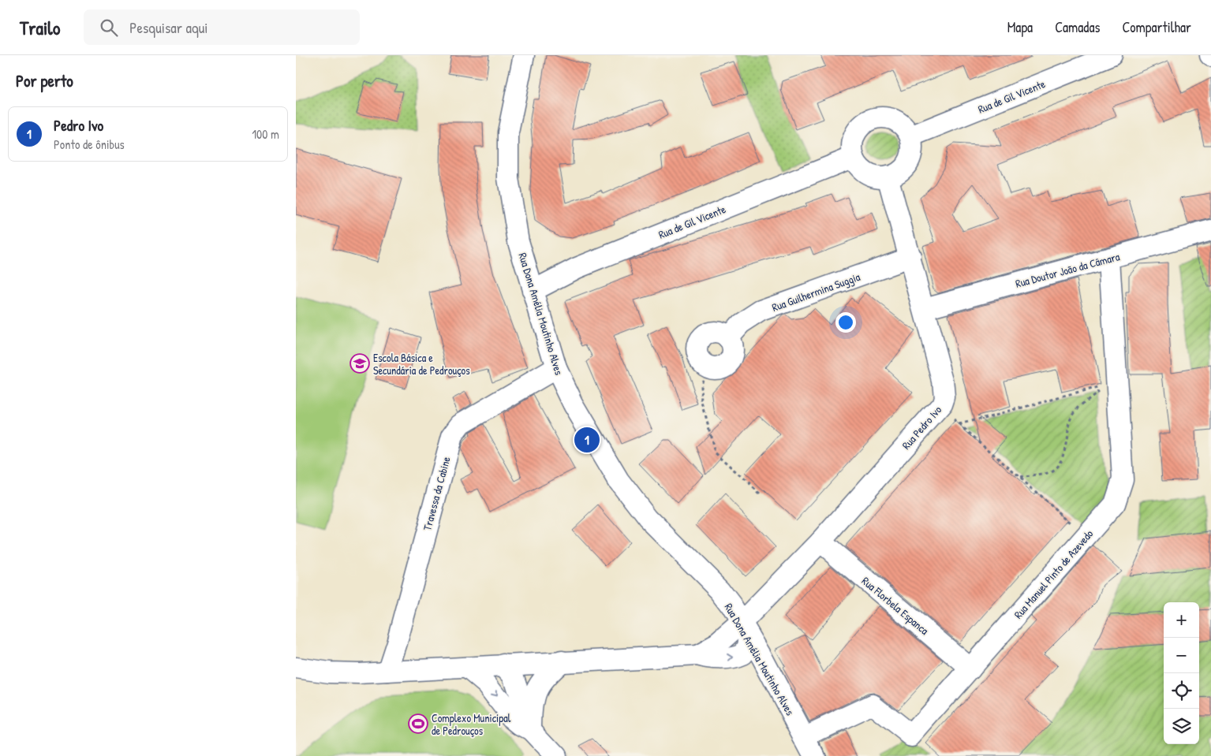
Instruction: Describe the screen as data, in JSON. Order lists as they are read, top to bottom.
{
  "streets": {
    "street": [
      "Rua de Gil Vicente",
      "Rua Doutor João da Câmara",
      "Rua Guilhermina Suggia",
      "Rua Dona Amélia Moutinho Alves",
      "Rua Pedro Ivo",
      "Travessa da Cabine",
      "Rua Manuel Pinto de Azevedo",
      "Rua Florbela Espanca"
    ]
  },
  "crossings": [
    ["Rua de Gil Vicente", "Rua Dona Amélia Moutinho Alves"],
    ["Rua de Gil Vicente", "Rua Pedro Ivo"],
    ["Rua Doutor João da Câmara", "Rua Pedro Ivo"],
    ["Rua Doutor João da Câmara", "Rua Manuel Pinto de Azevedo"],
    ["Rua Guilhermina Suggia", "Rua Pedro Ivo"],
    ["Rua Dona Amélia Moutinho Alves", "Rua Pedro Ivo"],
    ["Rua Dona Amélia Moutinho Alves", "Travessa da Cabine"],
    ["Rua Dona Amélia Moutinho Alves", "Rua Manuel Pinto de Azevedo"],
    ["Rua Pedro Ivo", "Rua Florbela Espanca"],
    ["Rua Manuel Pinto de Azevedo", "Rua Florbela Espanca"]
  ],
  "places": {
    "school or university": ["Escola Básica e Secundária de Pedrouços"],
    "sports": ["Complexo Municipal de Pedrouços"]
  },
  "page": {
    "header": "Trailo",
    "search": "Pesquisar aqui",
    "nav": ["Mapa", "Camadas", "Compartilhar"],
    "heading": "Por perto",
    "list": [
      {
        "mark": "1",
        "name": "Pedro Ivo",
        "note": "Ponto de ônibus",
        "value": "100 m"
      }
    ],
    "pins": "1",
    "map_buttons": ["+", "−"]
  }
}
